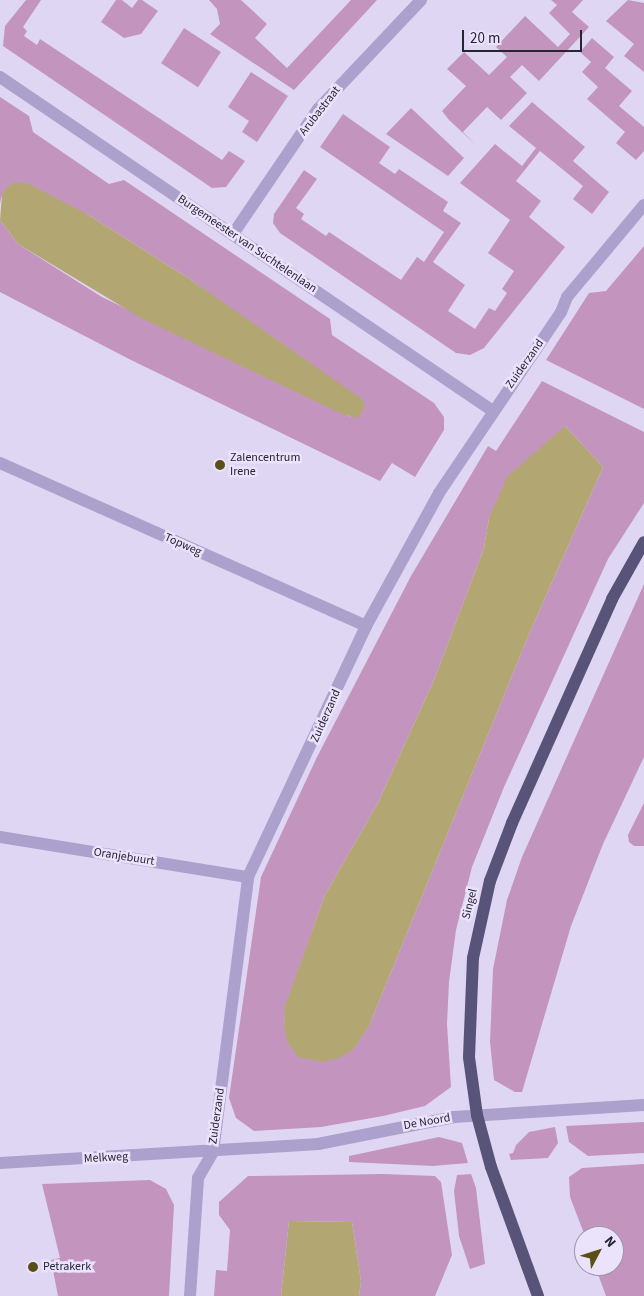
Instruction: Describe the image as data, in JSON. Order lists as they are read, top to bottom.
{
  "streets": {
    "main road": ["Singel"],
    "street": [
      "Arubastraat",
      "Burgemeester van Suchtelenlaan",
      "Zuiderzand",
      "Topweg",
      "Oranjebuurt",
      "De Noord",
      "Melkweg"
    ]
  },
  "crossings": [
    ["Arubastraat", "Burgemeester van Suchtelenlaan"],
    ["Burgemeester van Suchtelenlaan", "Zuiderzand"],
    ["Zuiderzand", "Topweg"],
    ["Zuiderzand", "Oranjebuurt"],
    ["Zuiderzand", "De Noord"],
    ["Zuiderzand", "Melkweg"],
    ["Singel", "De Noord"],
    ["De Noord", "Melkweg"]
  ],
  "places": ["Zalencentrum Irene", "Petrakerk"],
  "scale_bar": "20 m",
  "north": "top right"
}
